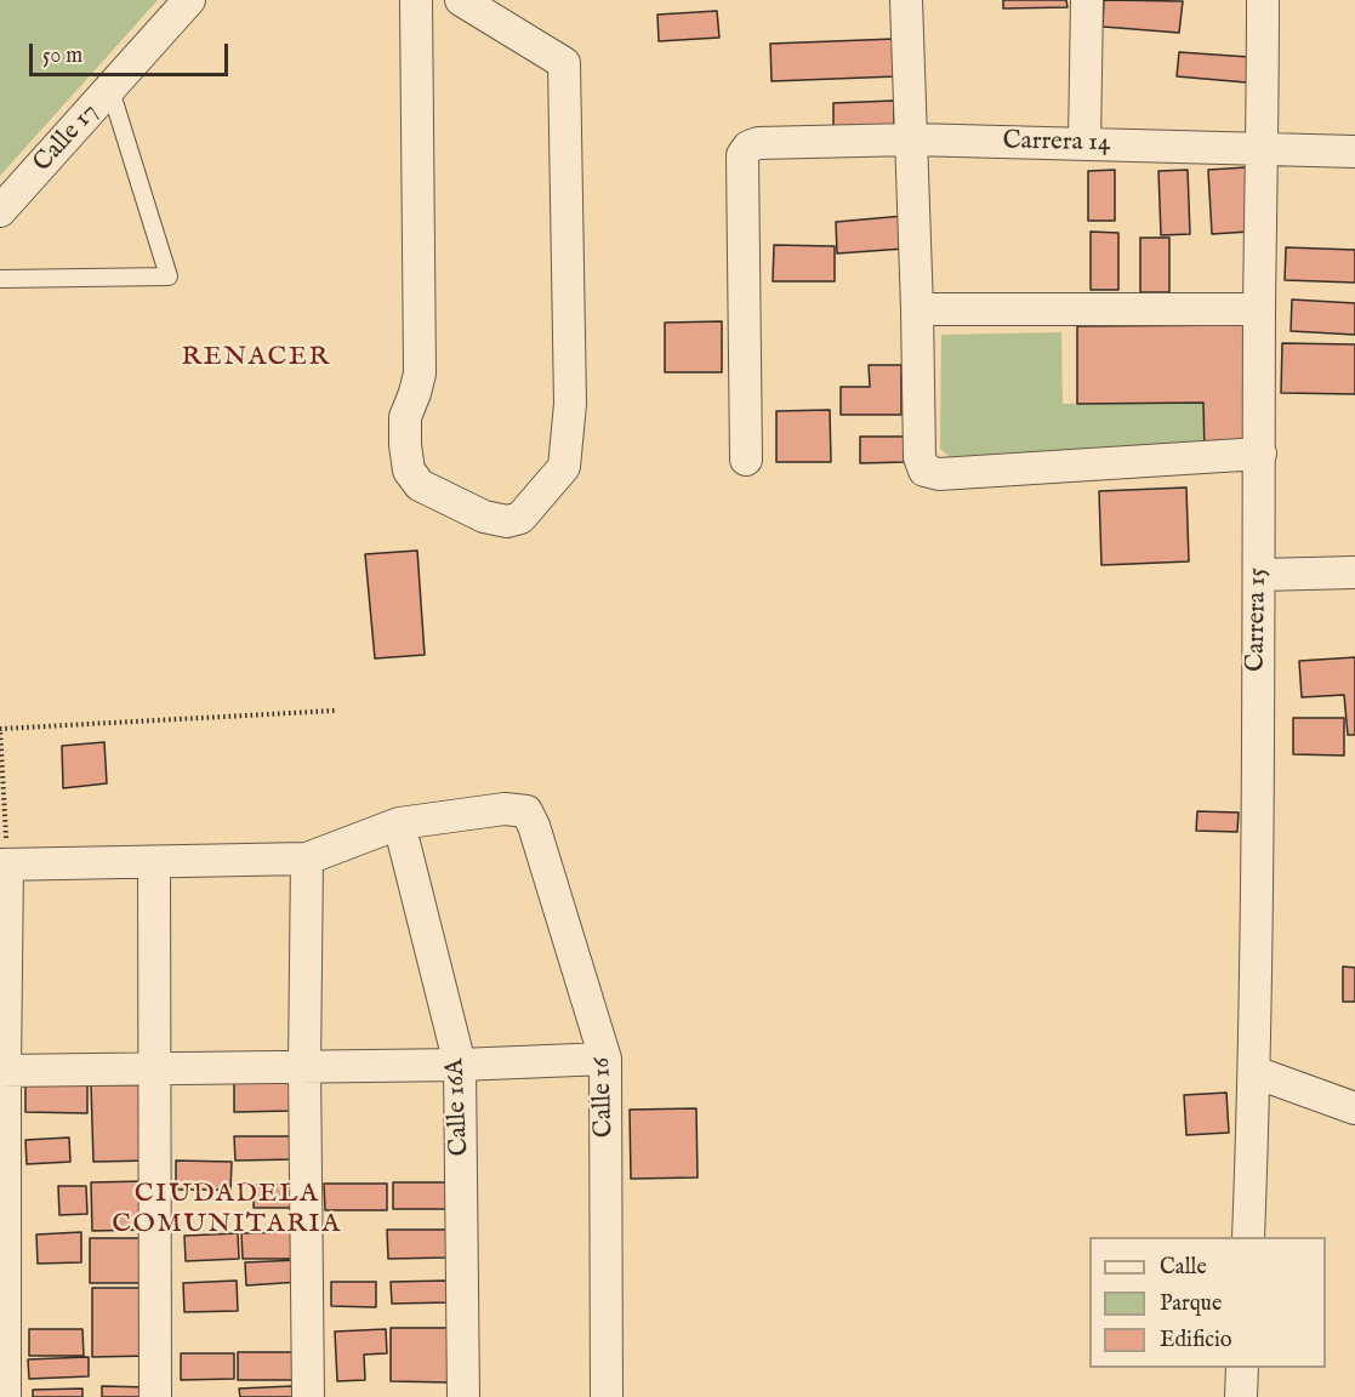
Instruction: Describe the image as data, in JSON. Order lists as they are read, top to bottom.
{
  "streets": {
    "street": [
      "Calle 17",
      "Carrera 14",
      "Carrera 15",
      "Calle 16",
      "Calle 16A"
    ]
  },
  "crossings": [
    ["Carrera 14", "Carrera 15"],
    ["Calle 16", "Calle 16A"]
  ],
  "districts": ["RENACER", "CIUDADELA COMUNITARIA"],
  "legend": ["Calle", "Parque", "Edificio"],
  "scale_bar": "50 m"
}
